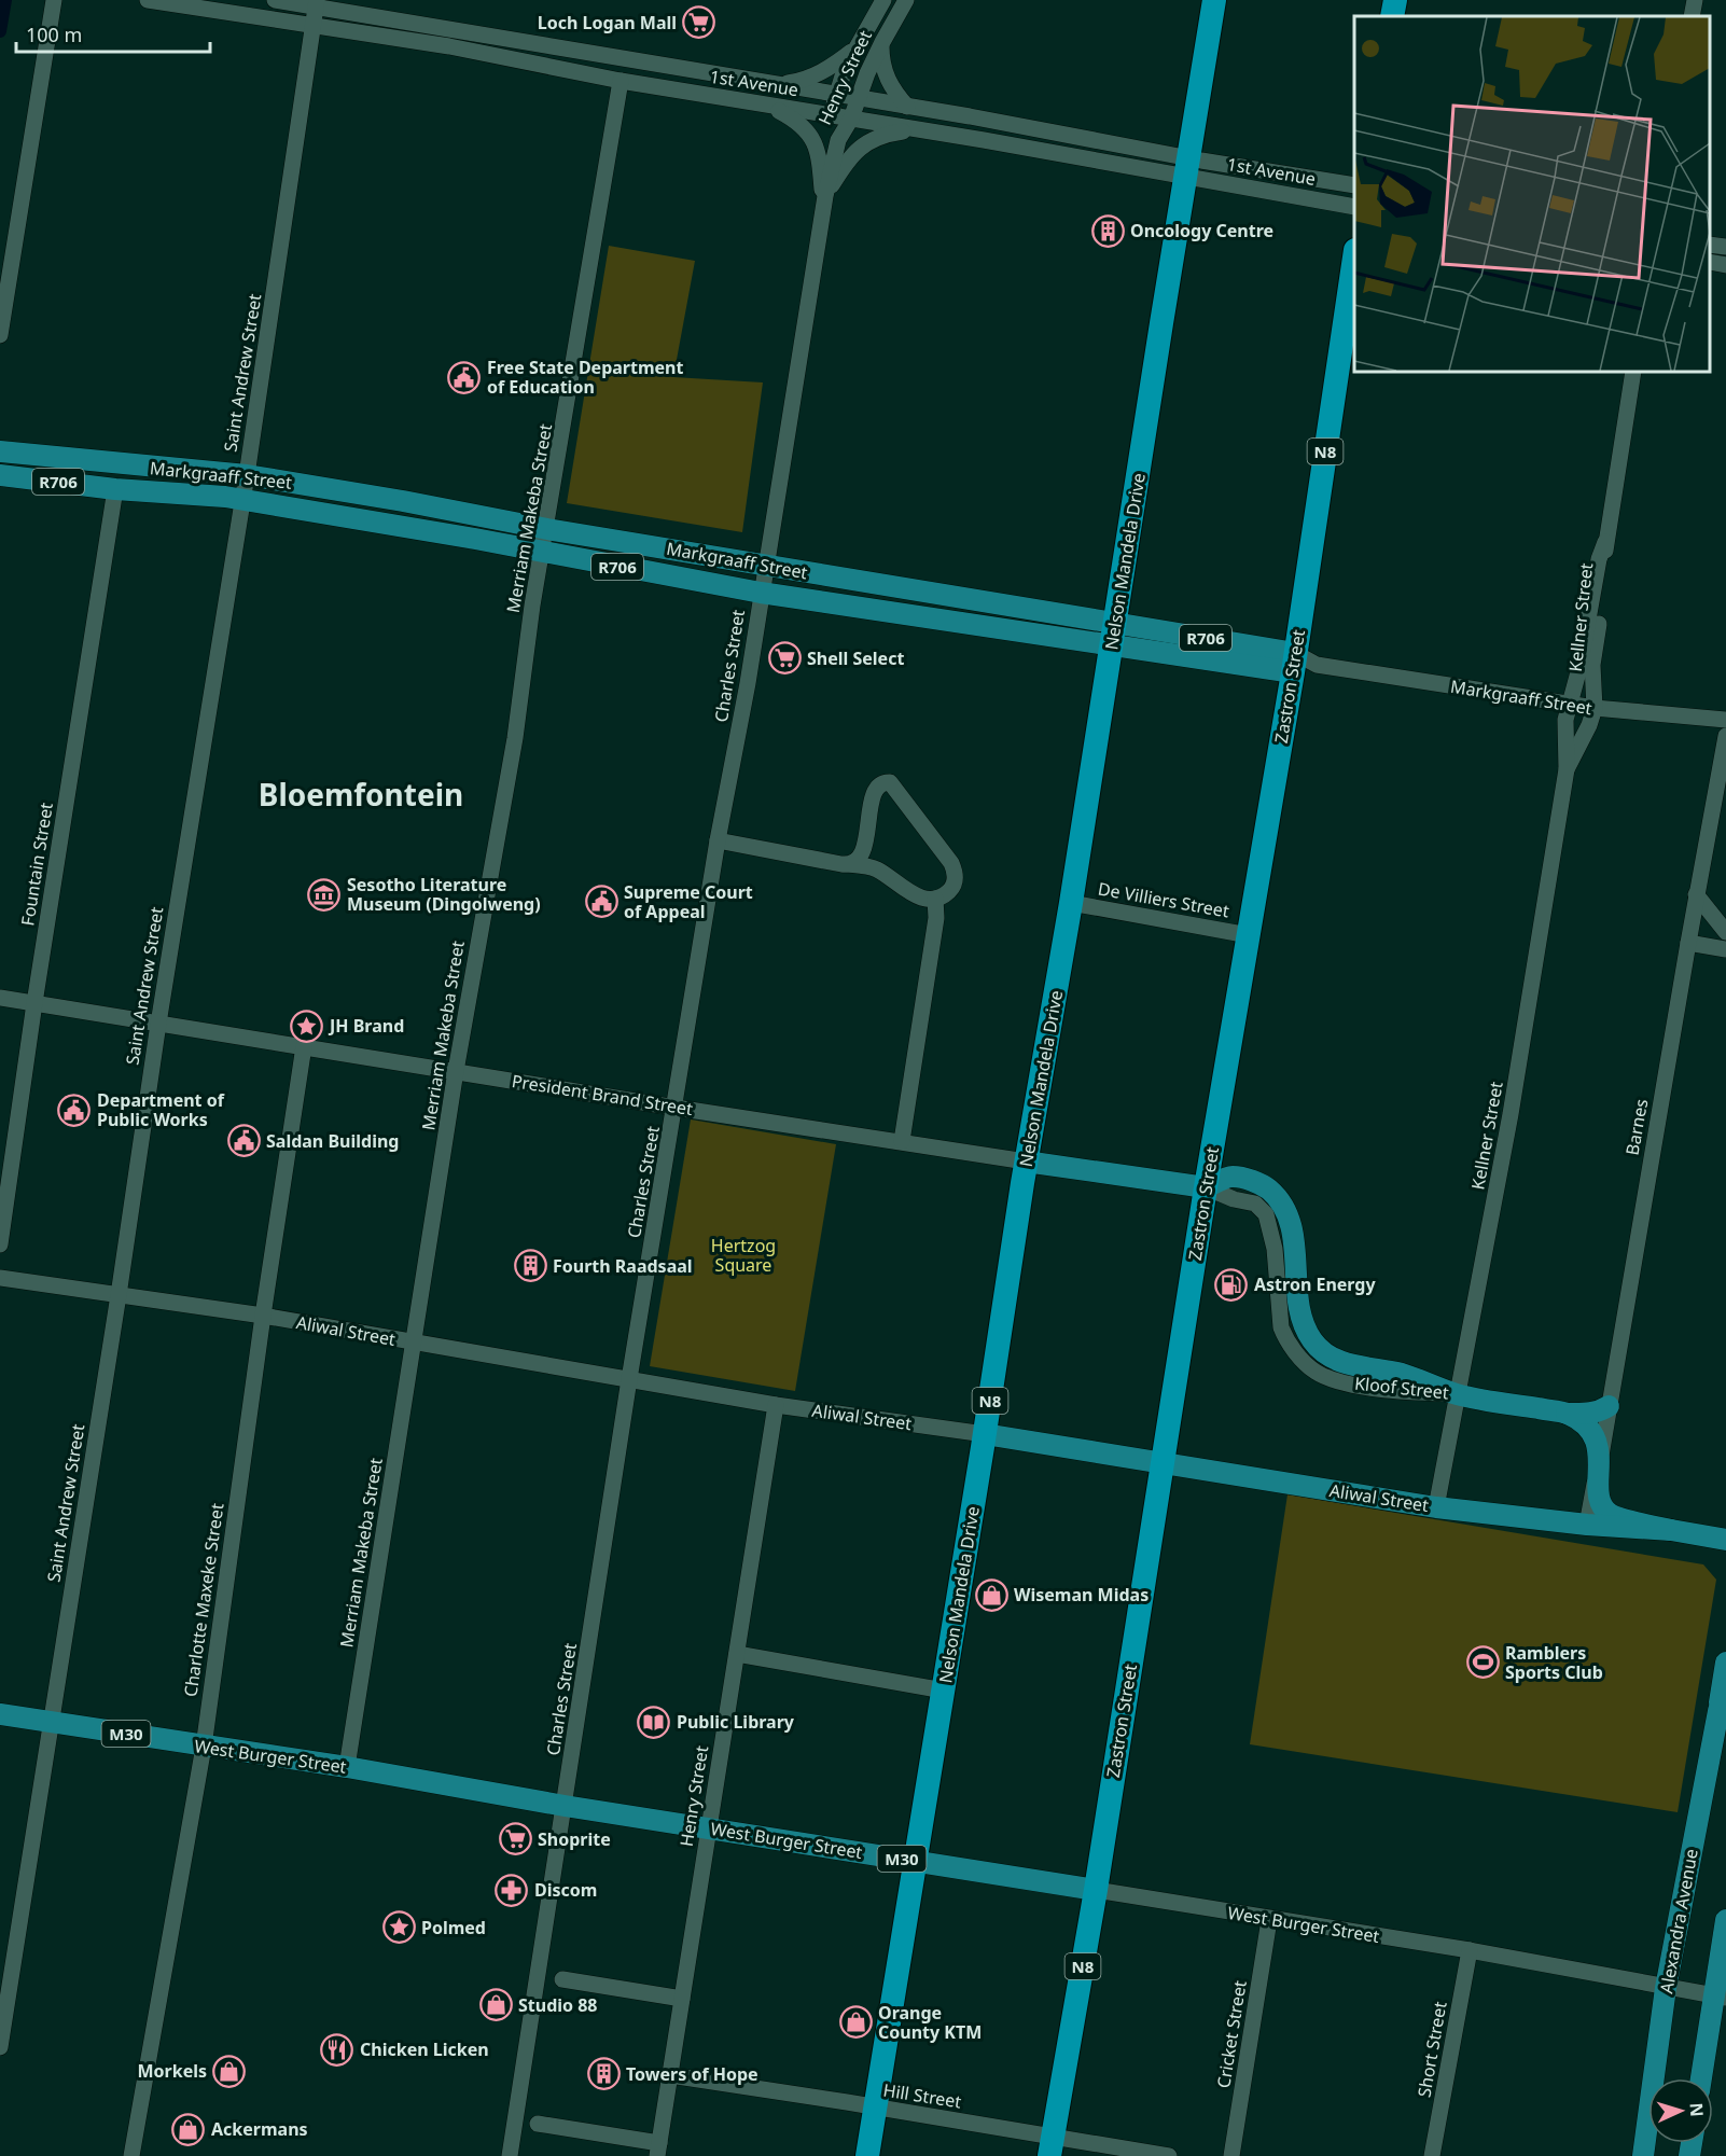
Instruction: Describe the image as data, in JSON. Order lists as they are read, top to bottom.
{
  "streets": {
    "highway": ["N8", "Nelson Mandela Drive", "Zastron Street"],
    "main road": [
      "Markgraaff Street",
      "R706",
      "President Brand Street",
      "Aliwal Street",
      "Kloof Street",
      "M30",
      "West Burger Street",
      "Alexandra Avenue"
    ],
    "street": [
      "Henry Street",
      "1st Avenue",
      "Saint Andrew Street",
      "Merriam Makeba Street",
      "Kellner Street",
      "Charles Street",
      "Fountain Street",
      "De Villiers Street",
      "Barnes",
      "Charlotte Maxeke Street",
      "Cricket Street",
      "Short Street",
      "Hill Street"
    ]
  },
  "crossings": [
    ["Henry Street", "1st Avenue"],
    ["Henry Street", "Charles Street"],
    ["Henry Street", "Aliwal Street"],
    ["Henry Street", "West Burger Street"],
    ["Henry Street", "Hill Street"],
    ["1st Avenue", "Saint Andrew Street"],
    ["1st Avenue", "Merriam Makeba Street"],
    ["1st Avenue", "Nelson Mandela Drive"],
    ["Saint Andrew Street", "Markgraaff Street"],
    ["Saint Andrew Street", "President Brand Street"],
    ["Saint Andrew Street", "Aliwal Street"],
    ["Saint Andrew Street", "West Burger Street"],
    ["Markgraaff Street", "Merriam Makeba Street"],
    ["Markgraaff Street", "Nelson Mandela Drive"],
    ["Markgraaff Street", "Kellner Street"],
    ["Markgraaff Street", "Charles Street"],
    ["Markgraaff Street", "Zastron Street"],
    ["Markgraaff Street", "Fountain Street"],
    ["Merriam Makeba Street", "President Brand Street"],
    ["Merriam Makeba Street", "Aliwal Street"],
    ["Merriam Makeba Street", "West Burger Street"],
    ["Nelson Mandela Drive", "De Villiers Street"],
    ["Nelson Mandela Drive", "President Brand Street"],
    ["Nelson Mandela Drive", "Aliwal Street"],
    ["Nelson Mandela Drive", "West Burger Street"],
    ["Nelson Mandela Drive", "Hill Street"],
    ["Kellner Street", "Aliwal Street"],
    ["Kellner Street", "Kloof Street"],
    ["Charles Street", "President Brand Street"],
    ["Charles Street", "Aliwal Street"],
    ["Charles Street", "West Burger Street"],
    ["Zastron Street", "De Villiers Street"],
    ["Zastron Street", "President Brand Street"],
    ["Zastron Street", "Aliwal Street"],
    ["Zastron Street", "Kloof Street"],
    ["Zastron Street", "West Burger Street"],
    ["Zastron Street", "Hill Street"],
    ["Fountain Street", "President Brand Street"],
    ["President Brand Street", "Kloof Street"],
    ["President Brand Street", "Charlotte Maxeke Street"],
    ["Barnes", "Aliwal Street"],
    ["Aliwal Street", "Charlotte Maxeke Street"],
    ["Charlotte Maxeke Street", "West Burger Street"],
    ["West Burger Street", "Alexandra Avenue"],
    ["West Burger Street", "Cricket Street"],
    ["West Burger Street", "Short Street"]
  ],
  "districts": ["Bloemfontein"],
  "parks": ["Hertzog Square"],
  "places": {
    "supermarket": ["Loch Logan Mall", "Shell Select", "Shoprite"],
    "building": ["Oncology Centre", "Fourth Raadsaal", "Towers of Hope"],
    "public building": [
      "Free State Department of Education",
      "Supreme Court of Appeal",
      "Department of Public Works",
      "Saldan Building"
    ],
    "museum": ["Sesotho Literature Museum (Dingolweng)"],
    "place": ["JH Brand", "Polmed"],
    "fuel station": ["Astron Energy"],
    "shop": [
      "Wiseman Midas",
      "Studio 88",
      "Orange County KTM",
      "Morkels",
      "Ackermans"
    ],
    "sports": ["Ramblers Sports Club"],
    "library": ["Public Library"],
    "pharmacy": ["Discom"],
    "restaurant": ["Chicken Licken"]
  },
  "scale_bar": "100 m",
  "north": "right"
}
